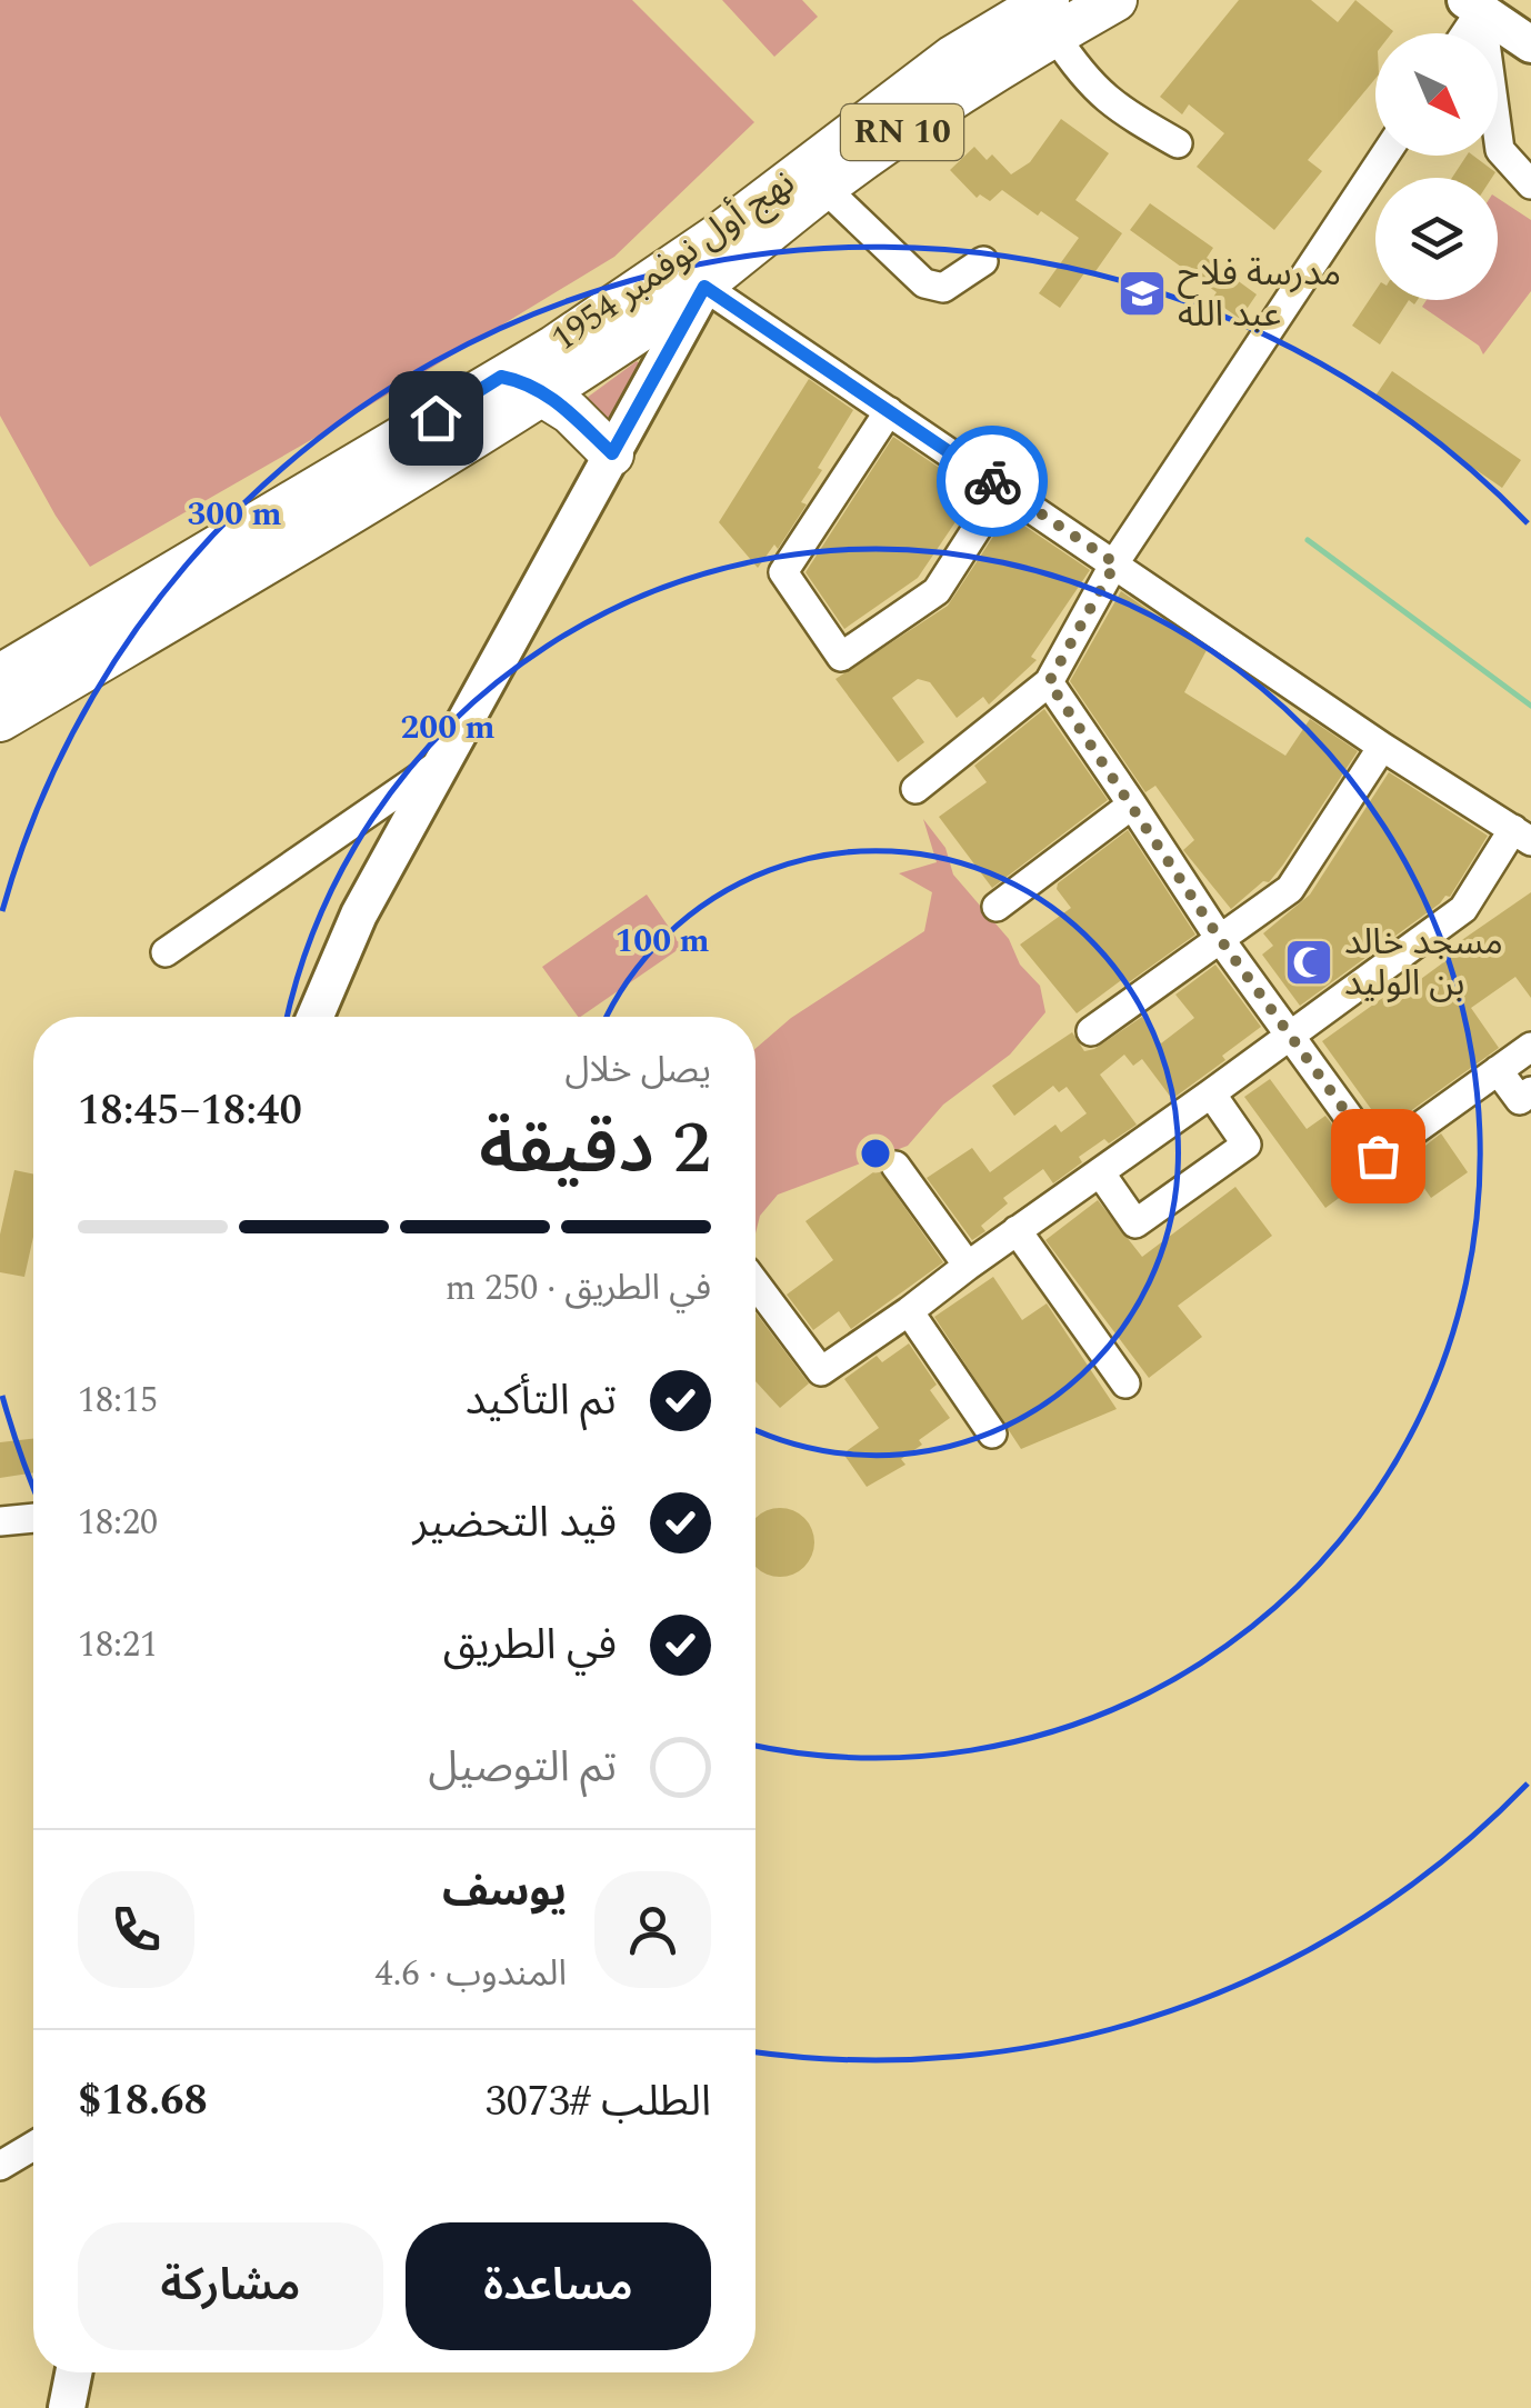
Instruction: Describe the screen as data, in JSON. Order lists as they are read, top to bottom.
{
  "streets": {
    "highway": ["RN 10", "نهج أول نوفمبر 1954"]
  },
  "places": {
    "school or university": ["مدرسة فلاح عبد الله"],
    "mosque": ["مسجد خالد بن الوليد"]
  },
  "north": "bottom right",
  "page": {
    "heading": ["2 دقيقة", "يصل خلال", "18:40–18:45"],
    "panel": [
      "يوسف",
      "المندوب · 4.6",
      "الطلب #3073",
      "$18.68"
    ],
    "bar": "في الطريق · 250 m",
    "list": [
      ["تم التأكيد", "18:15"],
      ["قيد التحضير", "18:20"],
      ["في الطريق", "18:21"],
      "تم التوصيل"
    ],
    "buttons": ["مساعدة", "مشاركة"]
  },
  "rings": ["300 m", "200 m", "100 m"]
}
